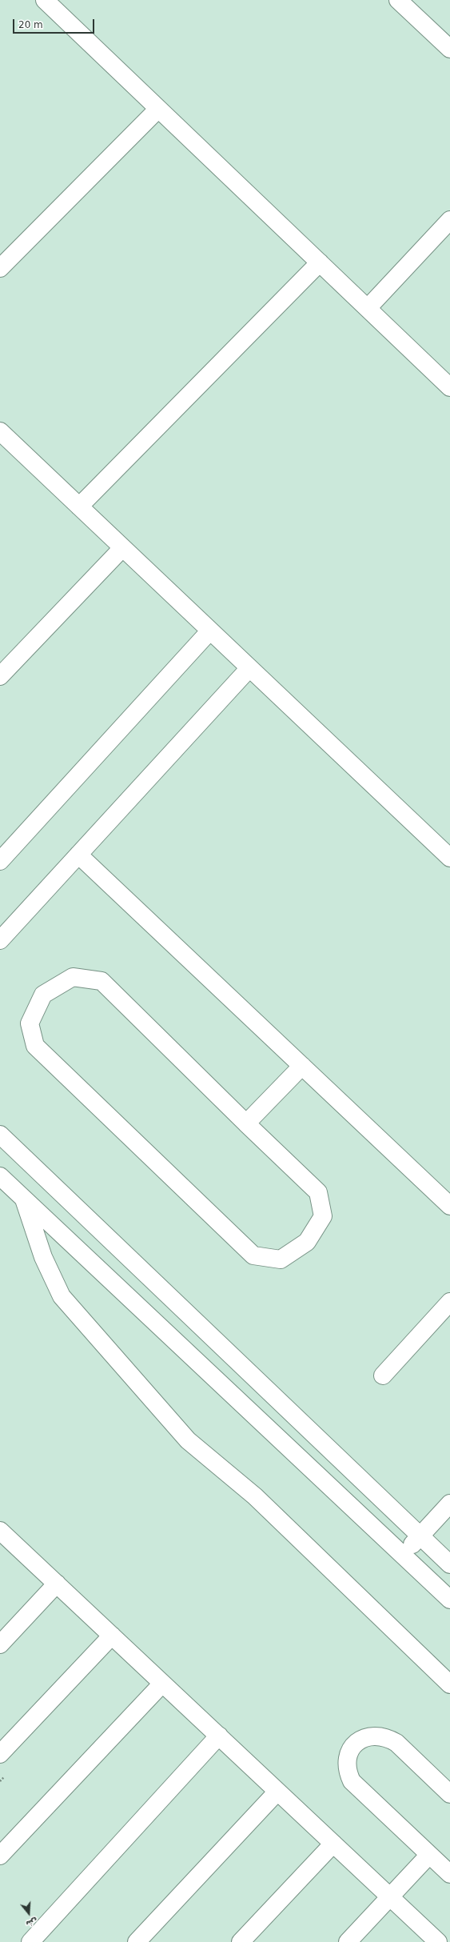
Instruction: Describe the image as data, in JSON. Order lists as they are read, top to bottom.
{
  "scale_bar": "20 m",
  "north": "bottom"
}
